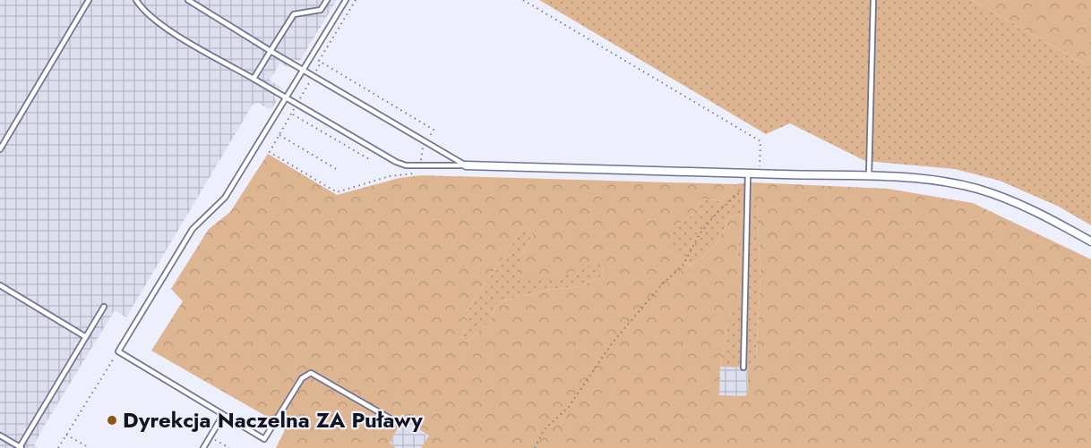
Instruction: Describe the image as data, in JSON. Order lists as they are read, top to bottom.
{
  "places": ["Dyrekcja Naczelna ZA Puławy"]
}
